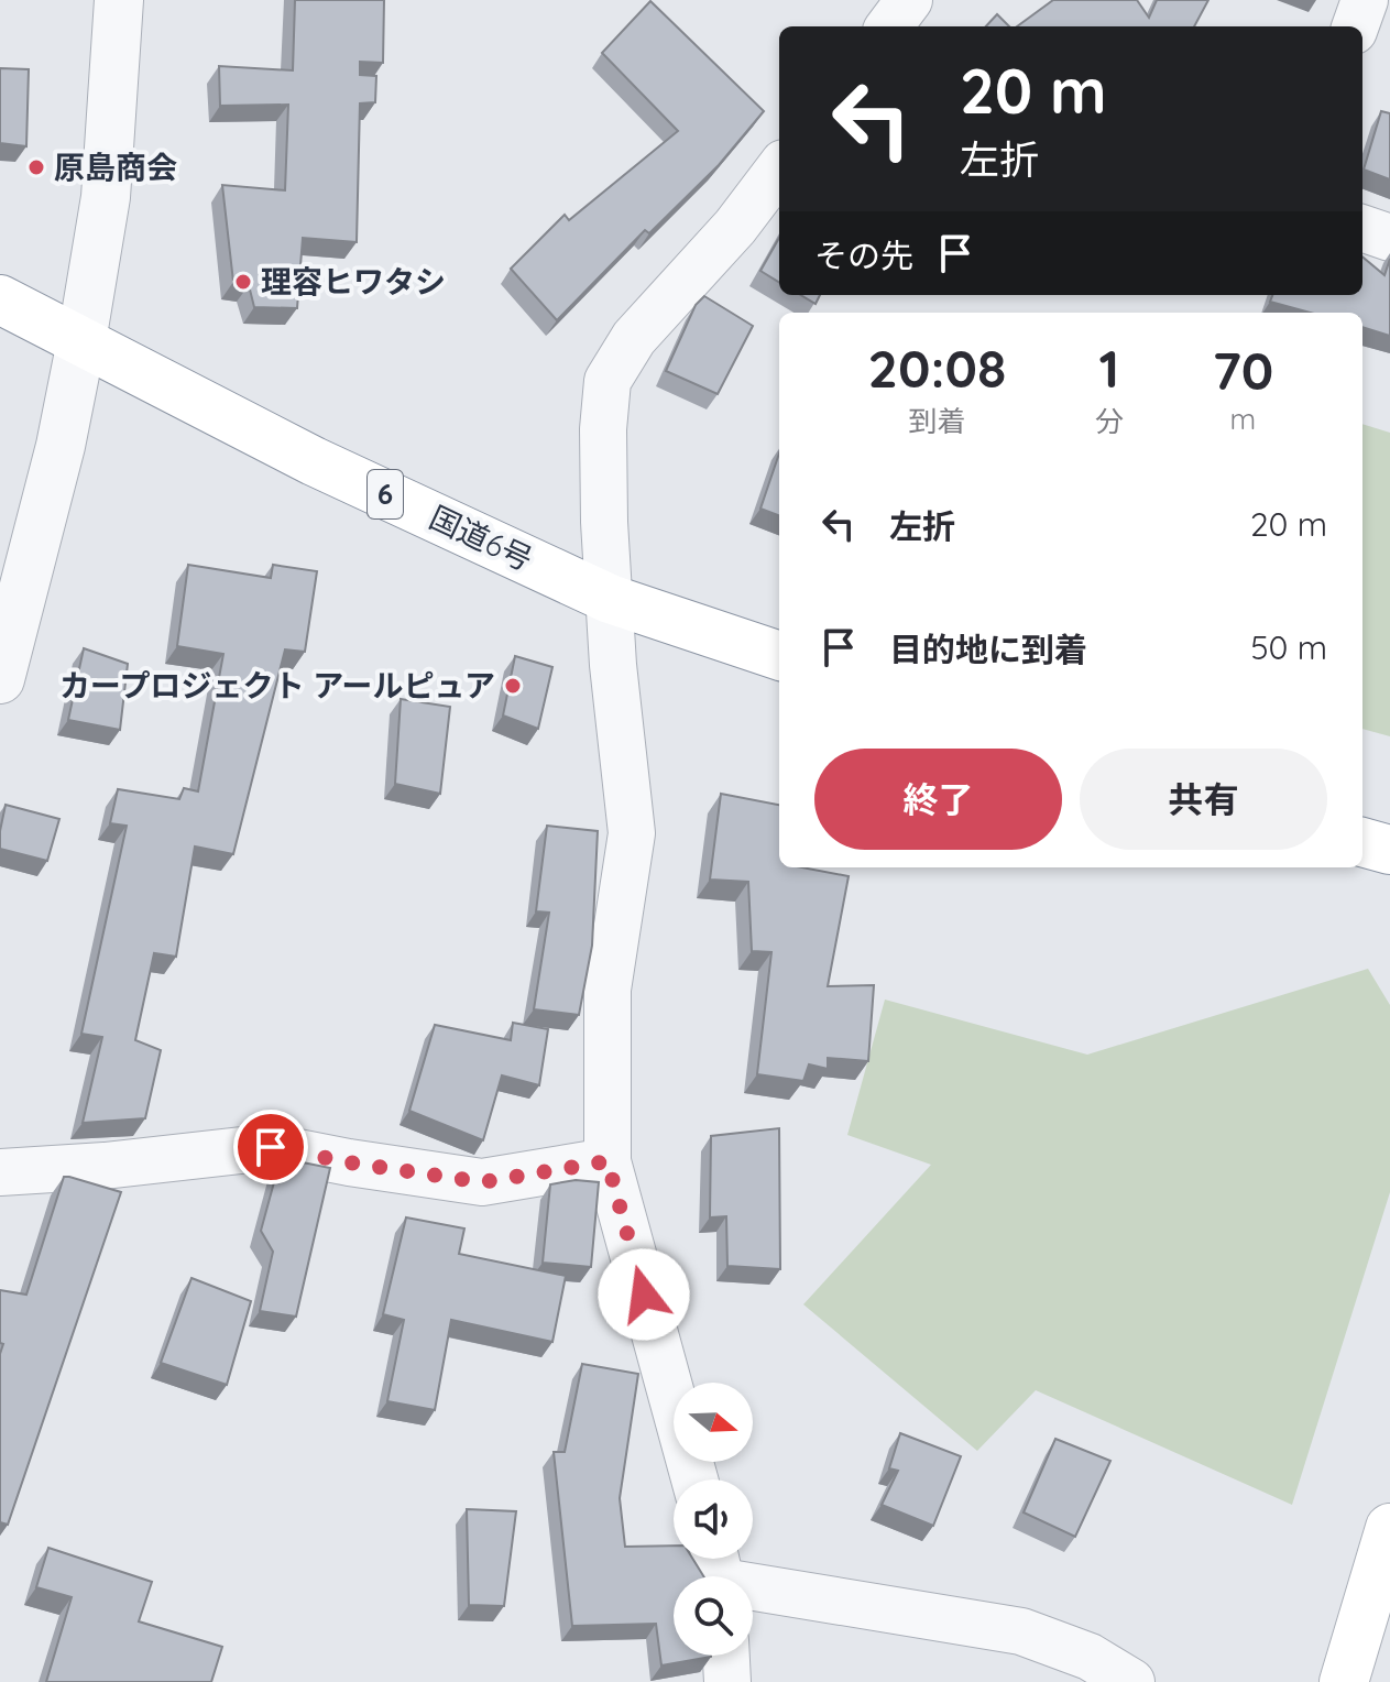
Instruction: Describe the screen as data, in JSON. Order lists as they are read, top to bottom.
{
  "streets": {
    "main road": ["6", "国道6号"]
  },
  "places": ["原島商会", "理容ヒワタシ", "カープロジェクト アールピュア"],
  "north": "right",
  "page": {
    "turn": ["20 m", "左折"],
    "then": "その先",
    "eta": [
      "20:08",
      "到着",
      "1",
      "分",
      "70",
      "m"
    ],
    "list": [
      {
        "name": "左折",
        "value": "20 m"
      },
      {
        "name": "目的地に到着",
        "value": "50 m"
      }
    ],
    "buttons": ["終了", "共有"]
  }
}
